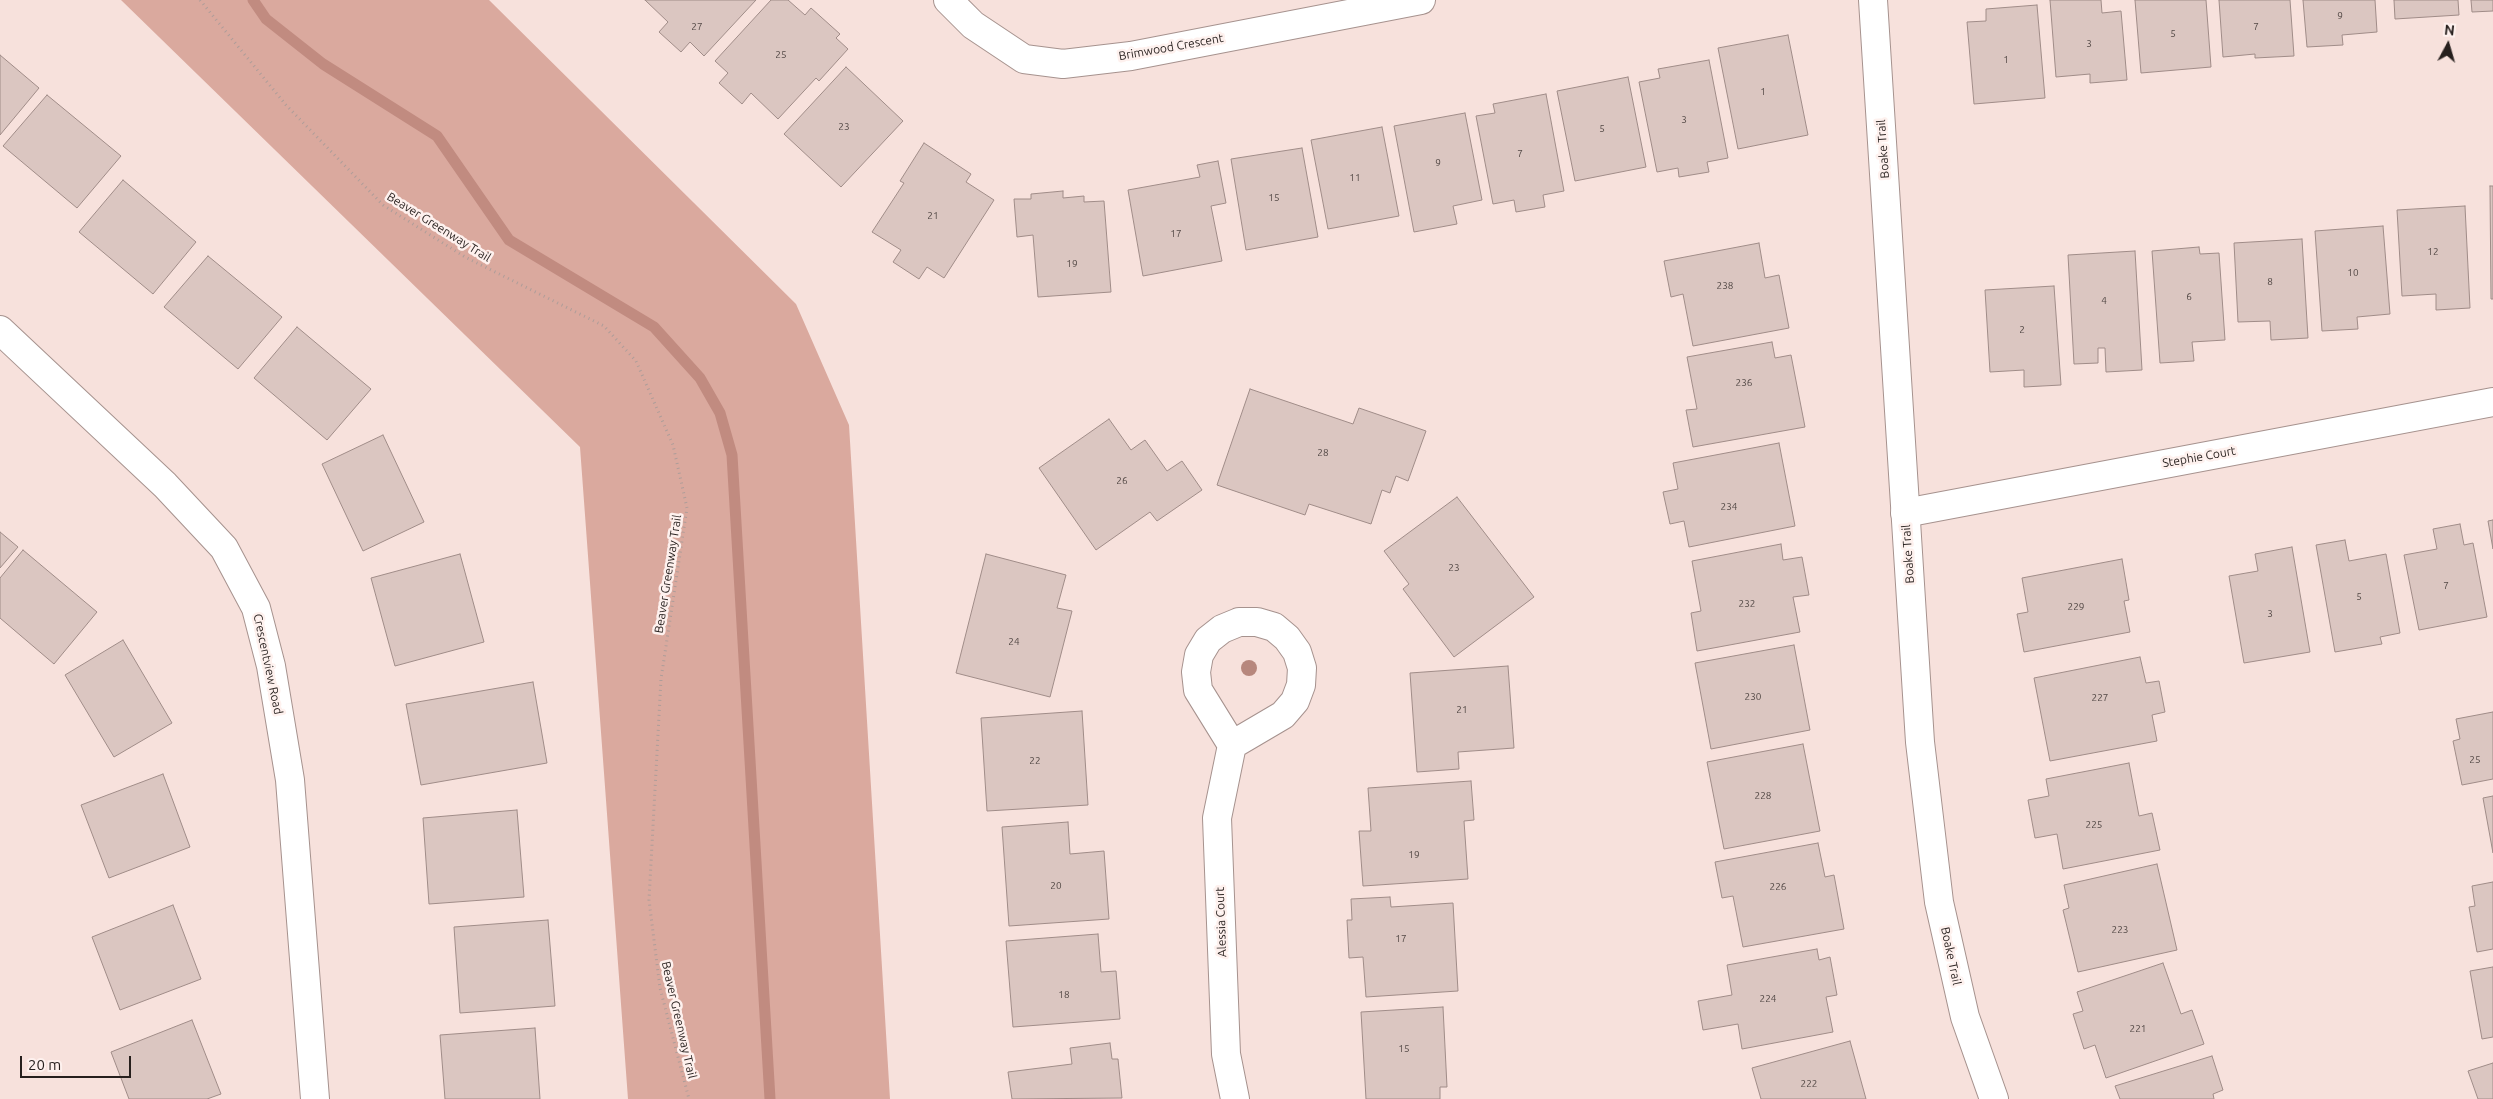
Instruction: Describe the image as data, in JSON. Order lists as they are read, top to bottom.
{
  "streets": {
    "street": [
      "Brimwood Crescent",
      "Boake Trail",
      "Stephie Court",
      "Crescentview Road",
      "Alessia Court"
    ],
    "path": ["Beaver Greenway Trail"]
  },
  "crossings": [
    ["Boake Trail", "Stephie Court"]
  ],
  "house_numbers": [
    "9",
    "27",
    "7",
    "5",
    "3",
    "25",
    "1",
    "1",
    "3",
    "23",
    "5",
    "7",
    "9",
    "11",
    "15",
    "21",
    "17",
    "12",
    "19",
    "10",
    "8",
    "238",
    "6",
    "4",
    "2",
    "236",
    "28",
    "26",
    "234",
    "23",
    "7",
    "5",
    "232",
    "229",
    "3",
    "24",
    "230",
    "227",
    "21",
    "25",
    "22",
    "228",
    "225",
    "19",
    "20",
    "226",
    "223",
    "17",
    "18",
    "224",
    "221",
    "15",
    "222"
  ],
  "scale_bar": "20 m",
  "north": "top"
}
